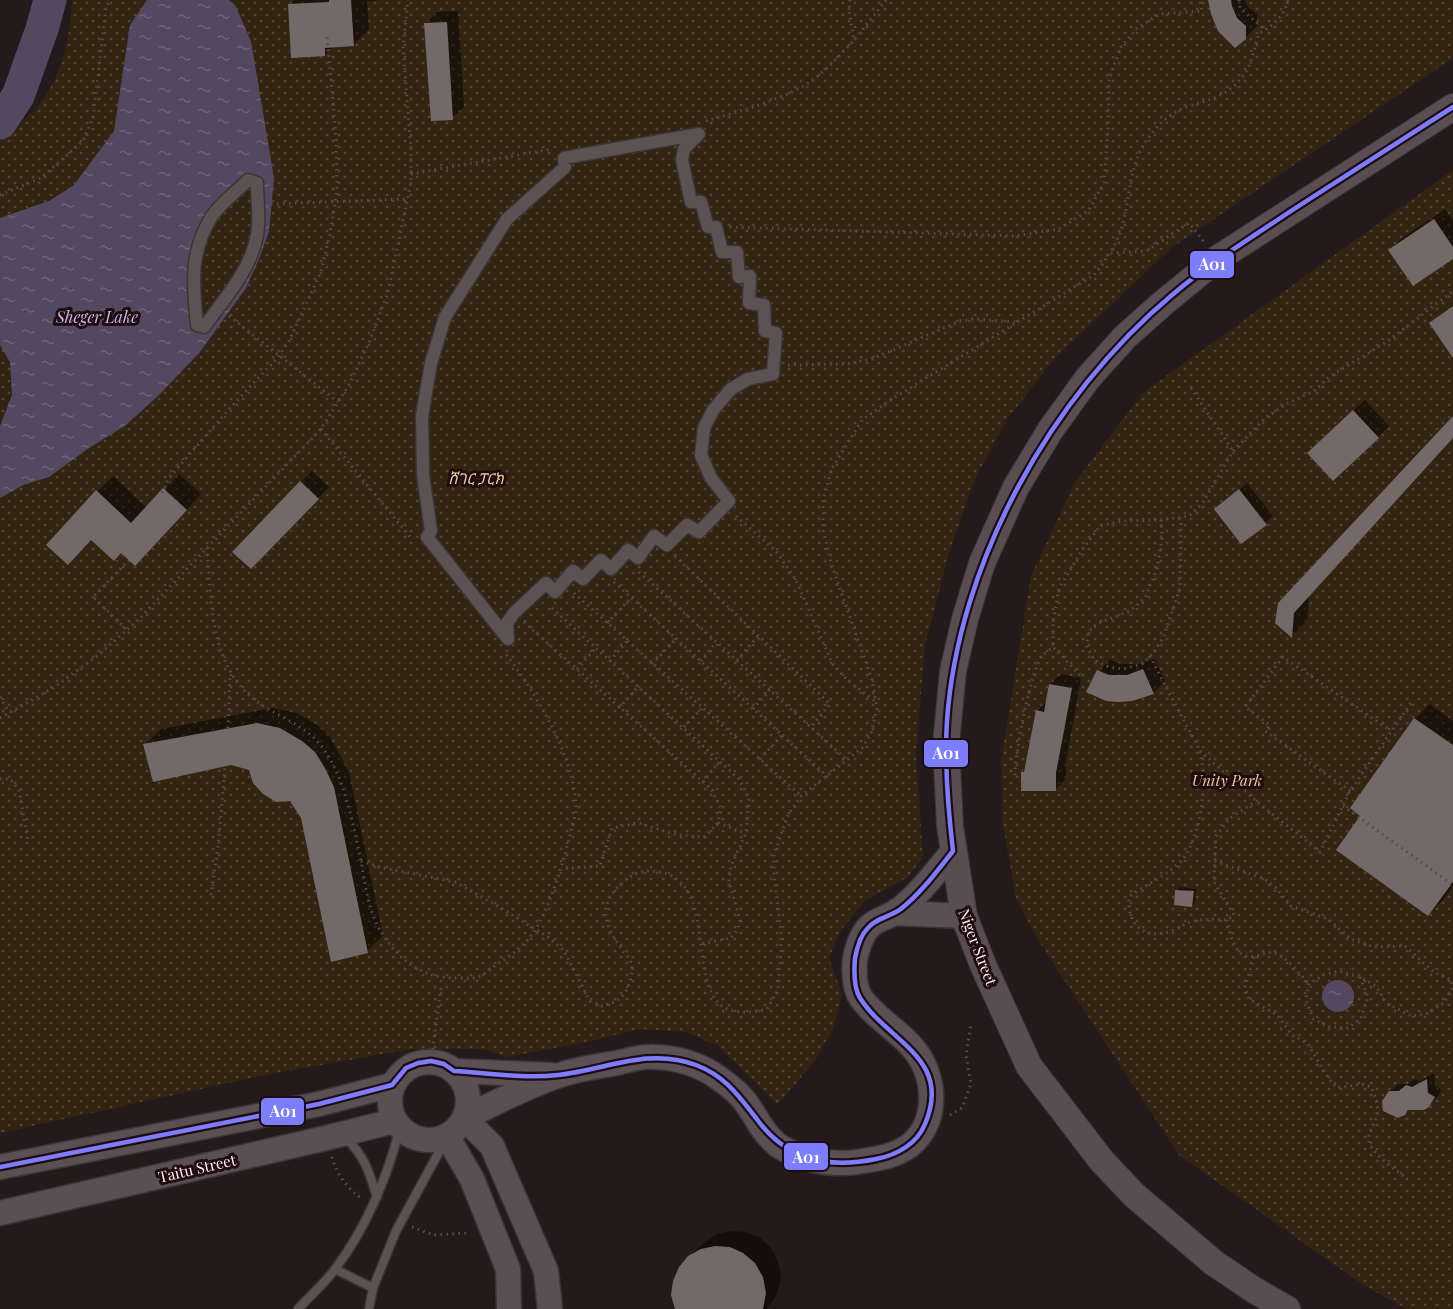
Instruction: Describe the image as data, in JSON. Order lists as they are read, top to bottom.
{
  "streets": {
    "main road": ["Niger Street", "Taitu Street"]
  },
  "water": ["Sheger Lake"],
  "parks": ["ሸገር ፓርክ", "Unity Park"],
  "lines": ["transit line A01"]
}
